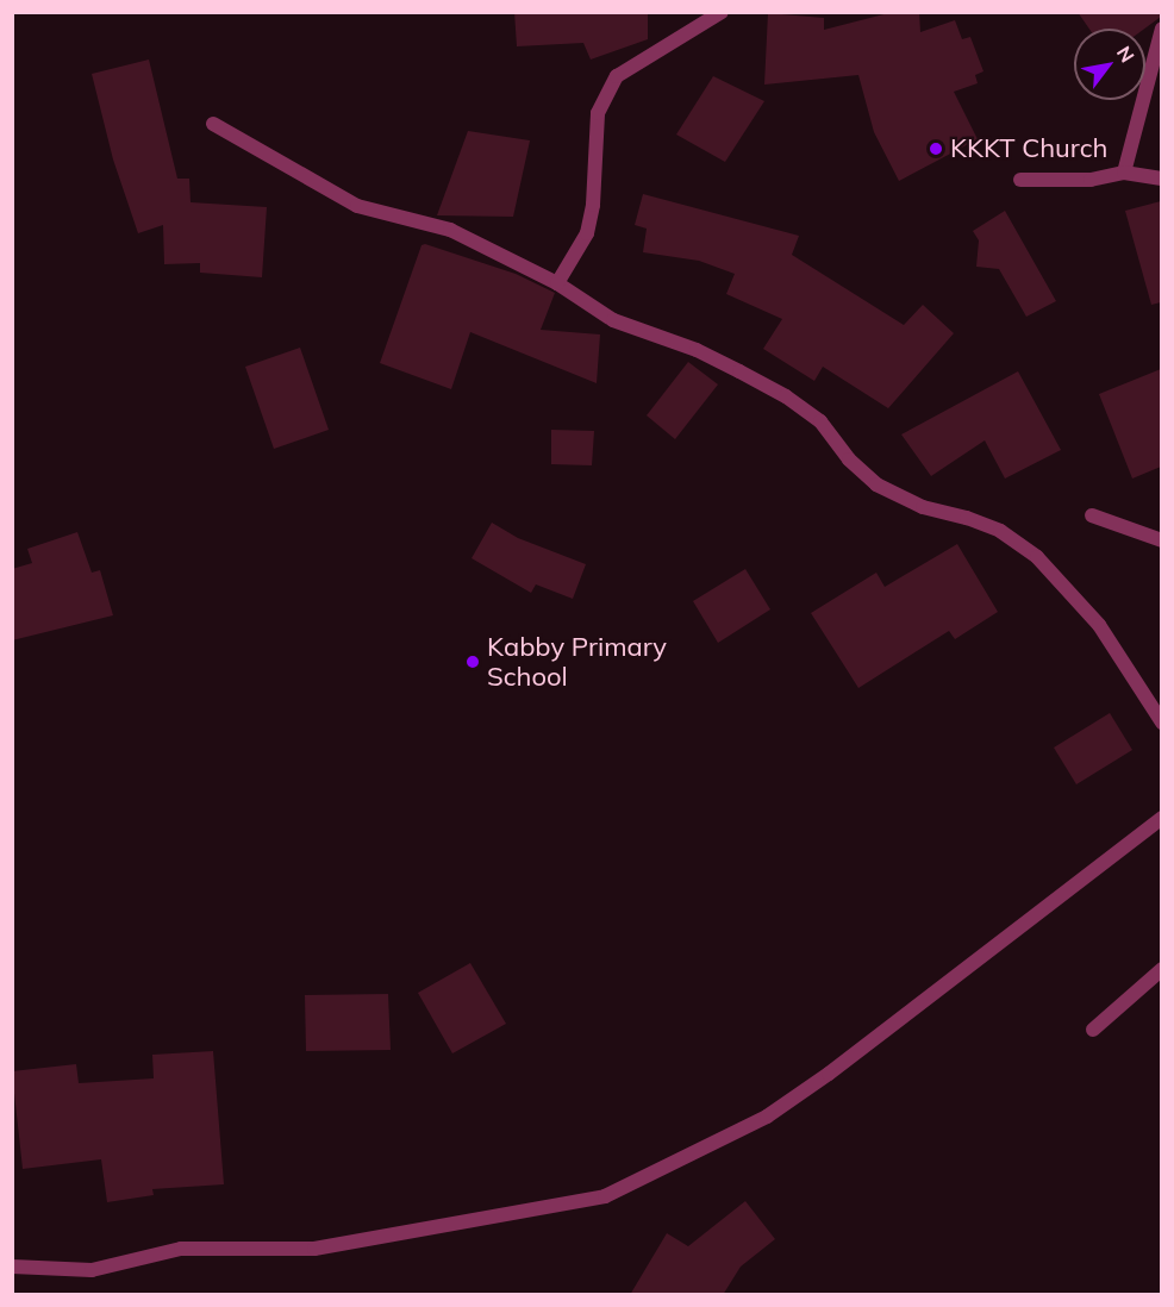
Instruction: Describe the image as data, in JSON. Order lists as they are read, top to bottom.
{
  "places": ["KKKT Church", "Kabby Primary School"],
  "north": "top right"
}
